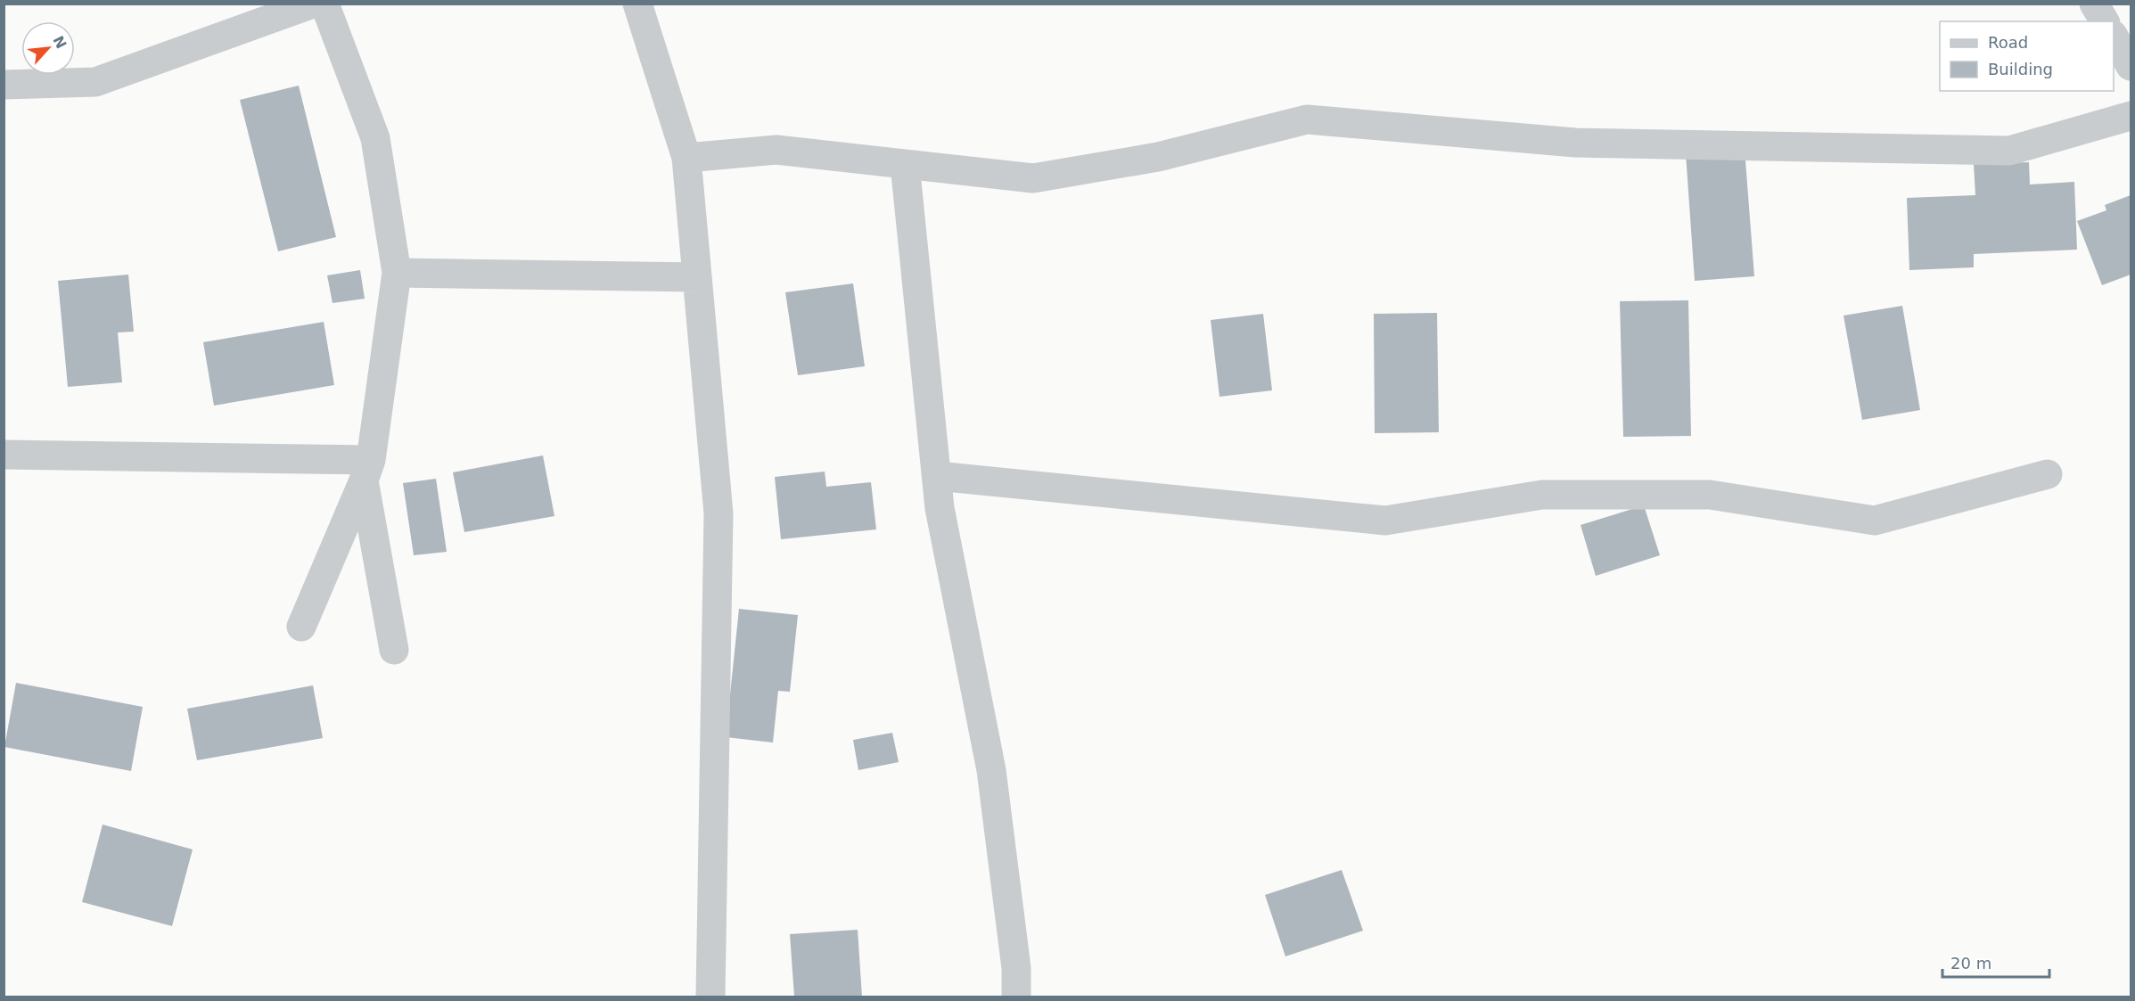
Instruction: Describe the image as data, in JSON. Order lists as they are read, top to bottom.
{
  "legend": ["Road", "Building"],
  "scale_bar": "20 m",
  "north": "top right"
}
